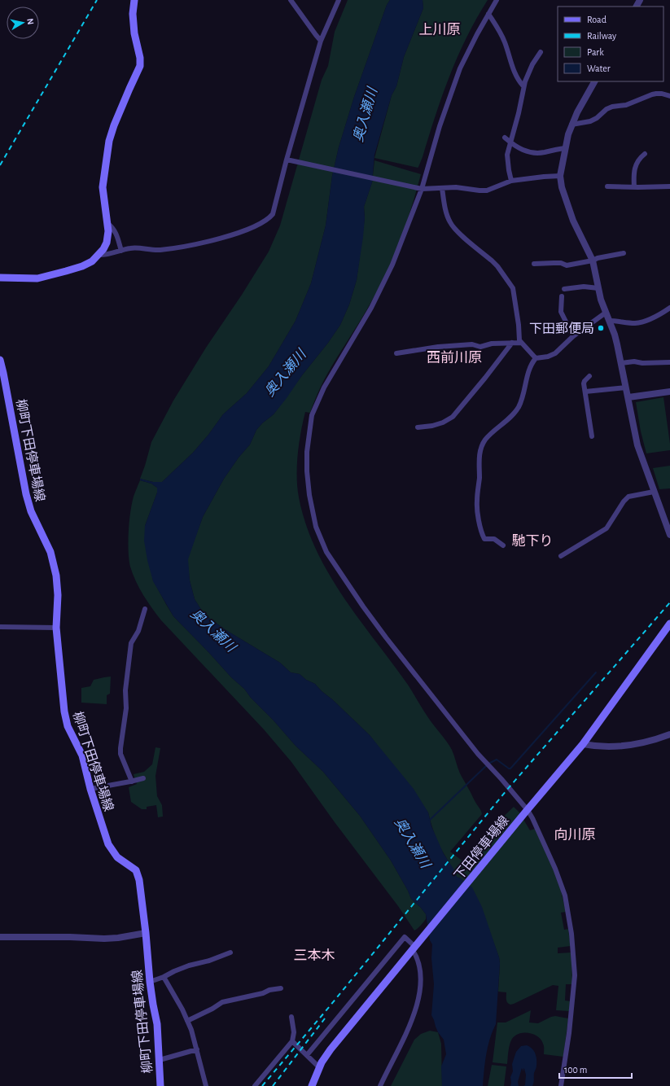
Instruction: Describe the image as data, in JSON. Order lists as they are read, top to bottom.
{
  "streets": {
    "main road": ["柳町下田停車場線", "下田停車場線"]
  },
  "districts": [
    "上川原",
    "西前川原",
    "馳下り",
    "向川原",
    "三本木"
  ],
  "water": ["奥入瀬川"],
  "places": ["下田郵便局"],
  "legend": [
    "Road",
    "Railway",
    "Park",
    "Water"
  ],
  "scale_bar": "100 m",
  "north": "right"
}
